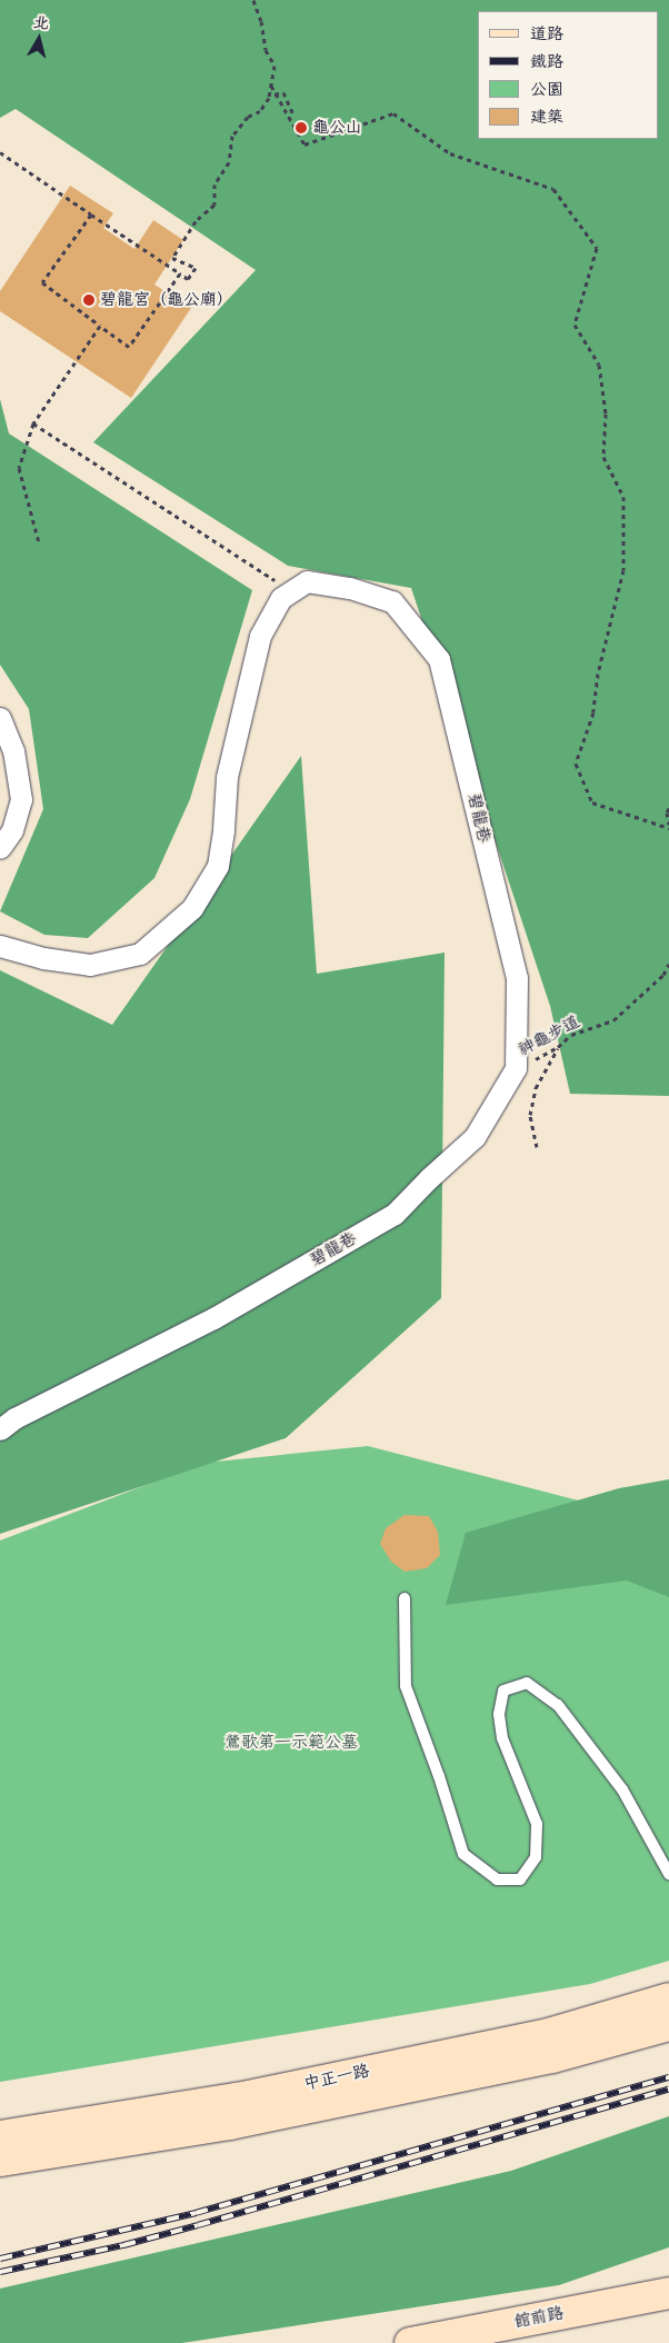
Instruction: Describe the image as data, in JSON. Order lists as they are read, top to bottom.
{
  "streets": {
    "main road": ["中正一路", "館前路"],
    "street": ["碧龍巷"],
    "path": ["神龜步道"]
  },
  "crossings": [
    ["碧龍巷", "神龜步道"]
  ],
  "parks": ["鶯歌第一示範公墓"],
  "places": ["龜公山", "碧龍宮（龜公廟）"],
  "legend": [
    "道路",
    "鐵路",
    "公園",
    "建築"
  ],
  "north": "top"
}
